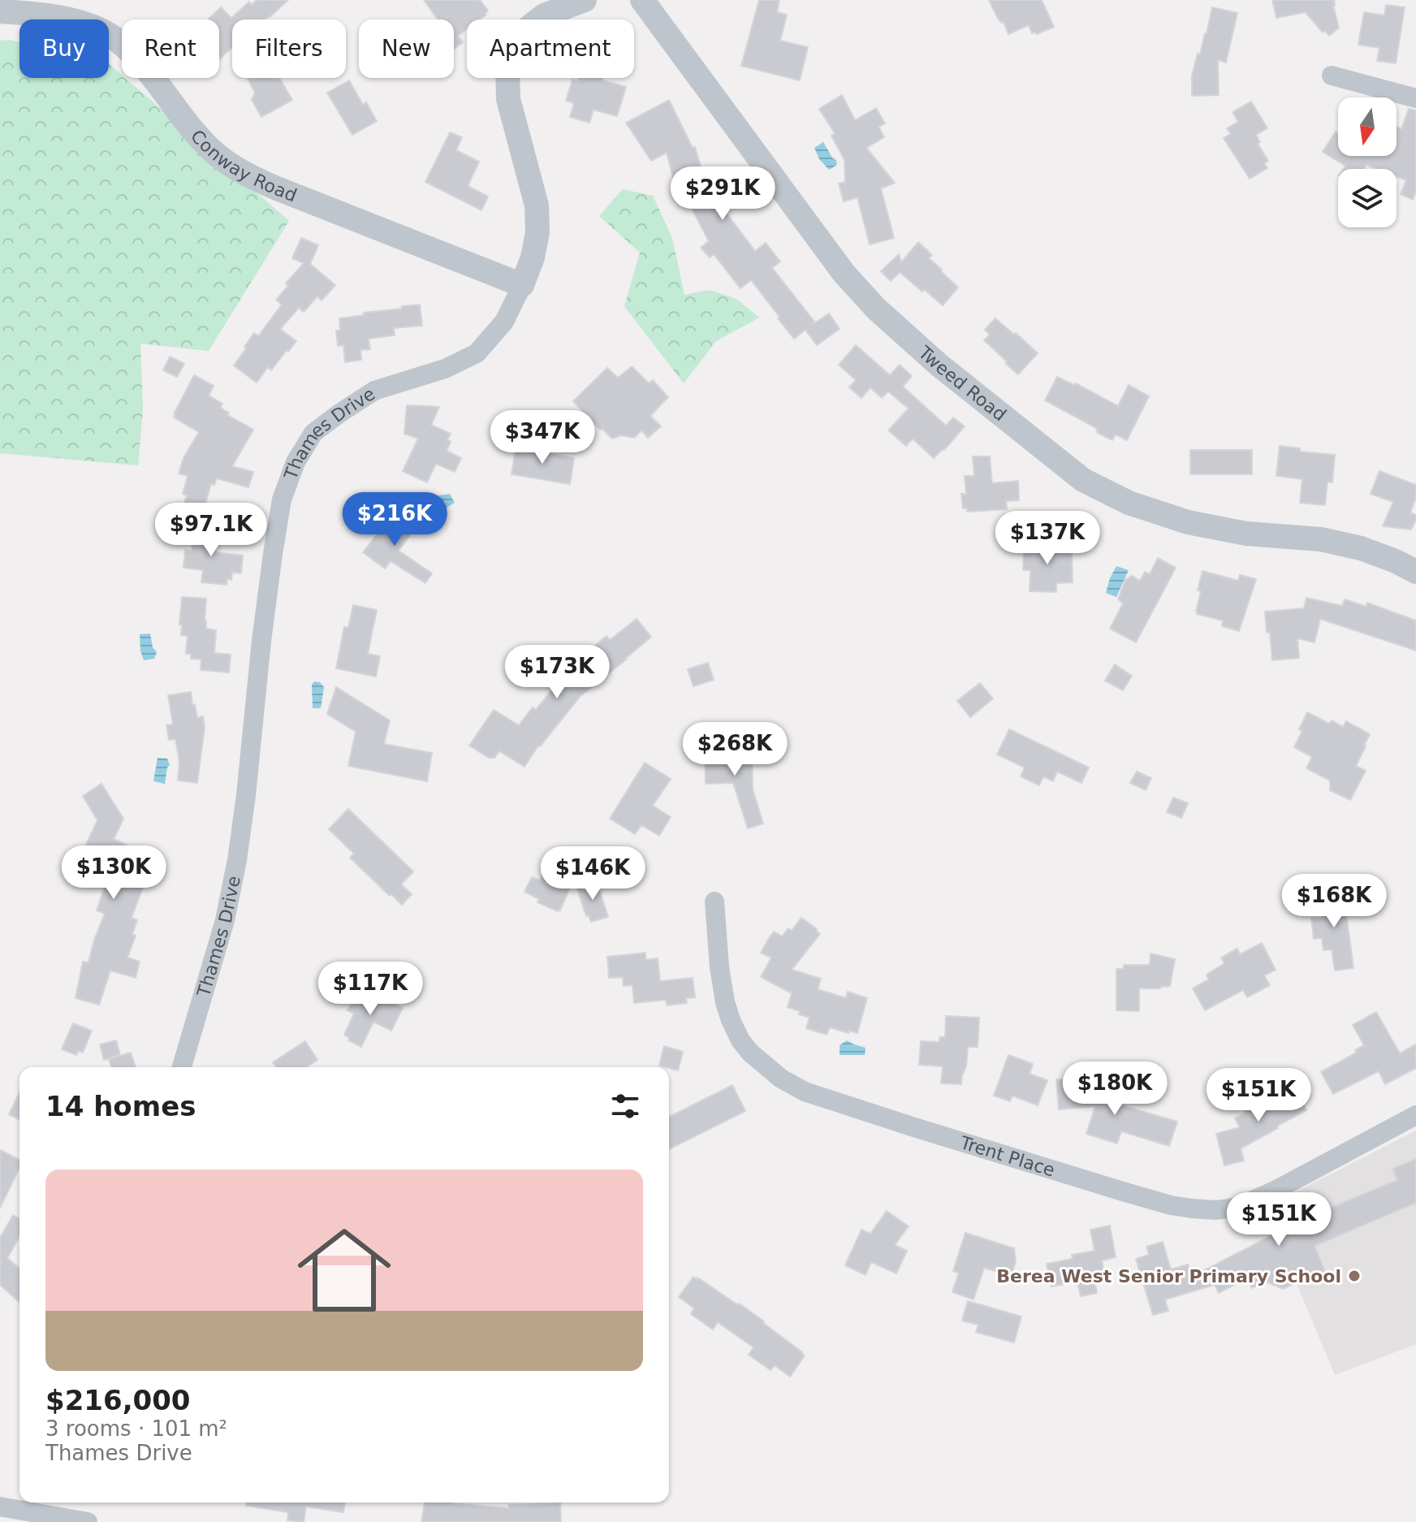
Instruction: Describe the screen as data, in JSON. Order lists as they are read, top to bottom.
{
  "streets": {
    "street": [
      "Conway Road",
      "Tweed Road",
      "Thames Drive",
      "Trent Place"
    ]
  },
  "crossings": [
    ["Conway Road", "Thames Drive"]
  ],
  "places": ["Berea West Senior Primary School"],
  "north": "bottom",
  "page": {
    "chip": [
      "Buy",
      "Rent",
      "Filters",
      "New",
      "Apartment"
    ],
    "price": [
      "$291K",
      "$347K",
      "$216K",
      "$97.1K",
      "$137K",
      "$173K",
      "$268K",
      "$130K",
      "$146K",
      "$168K",
      "$117K",
      "$180K",
      "$151K",
      "$151K"
    ],
    "heading": "14 homes",
    "list": [
      {
        "name": "$216,000",
        "note": "3 rooms · 101 m² · Thames Drive"
      }
    ]
  }
}
